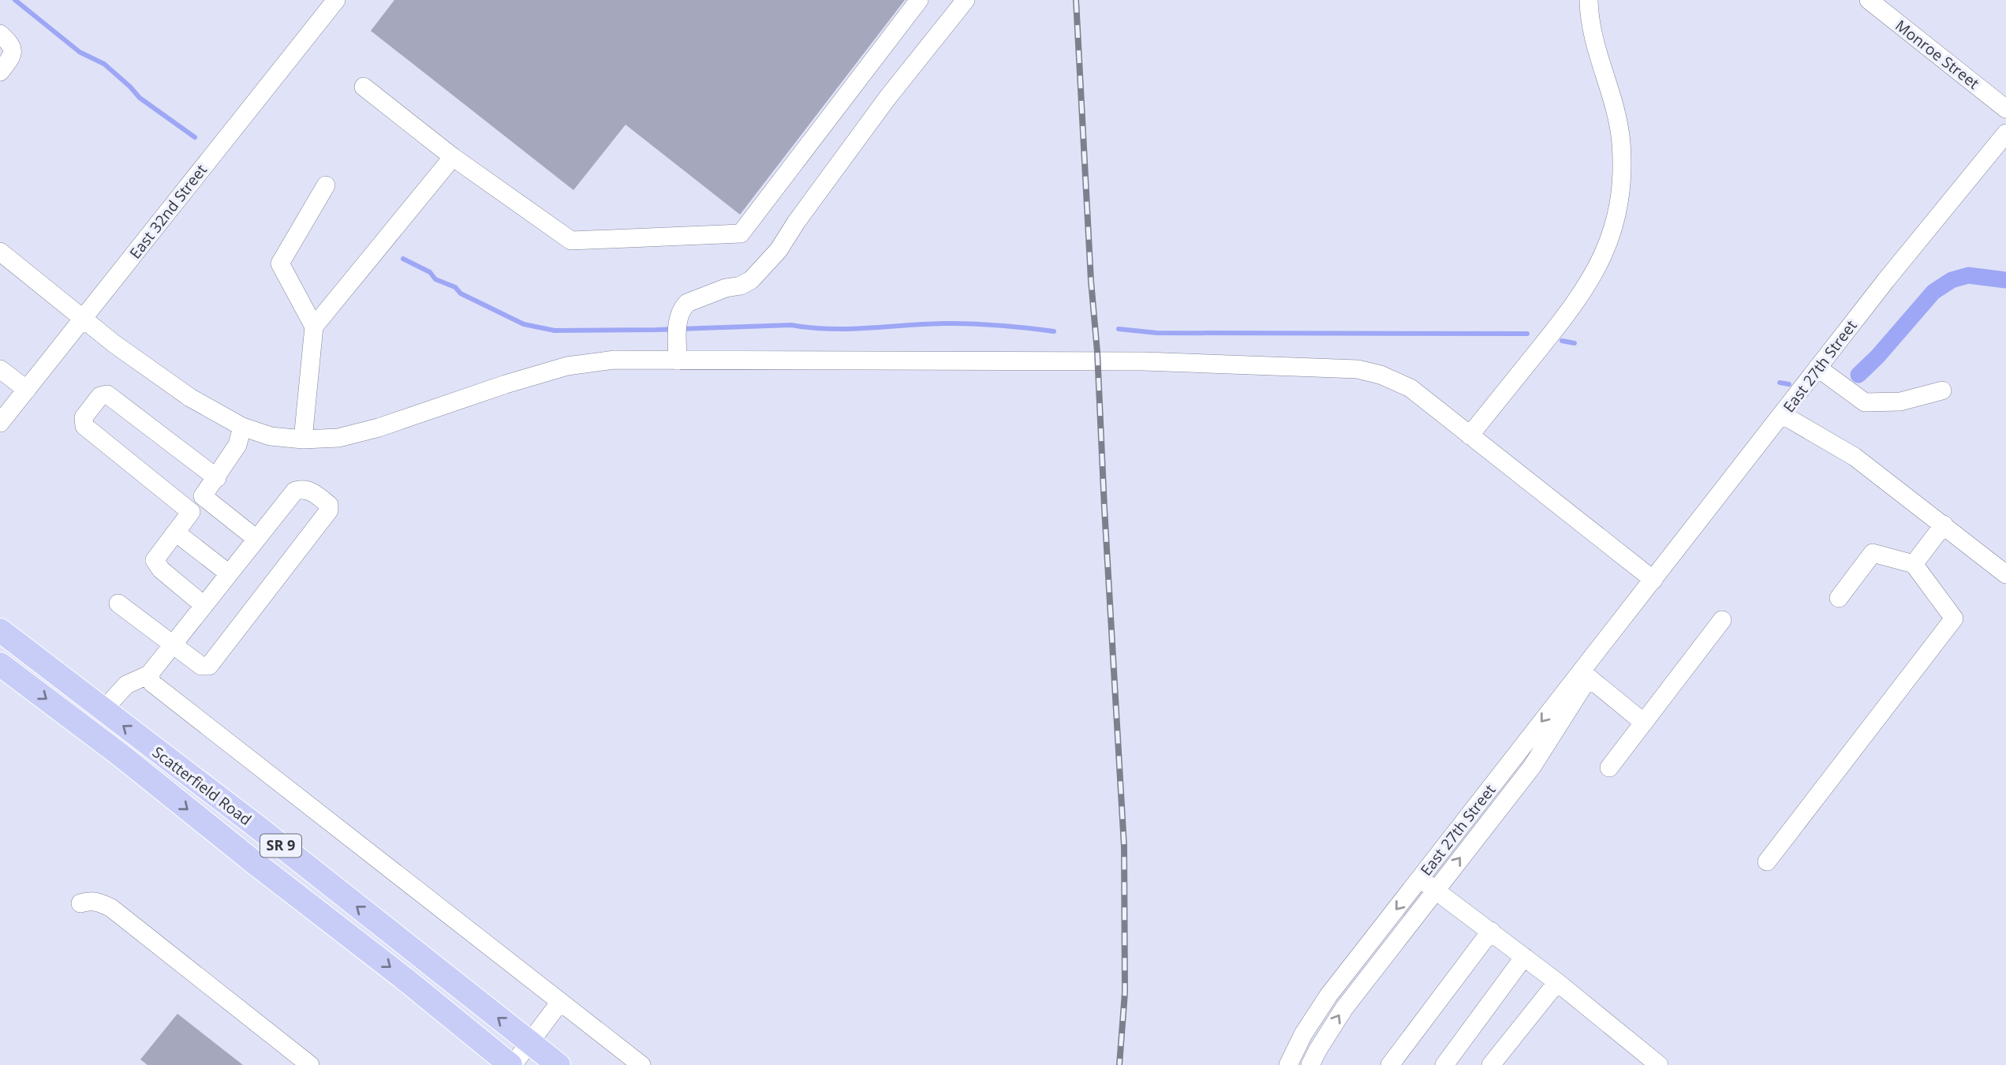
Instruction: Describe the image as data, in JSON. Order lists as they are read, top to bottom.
{
  "streets": {
    "main road": ["Scatterfield Road", "SR 9"],
    "street": ["Monroe Street", "East 32nd Street", "East 27th Street"]
  }
}
